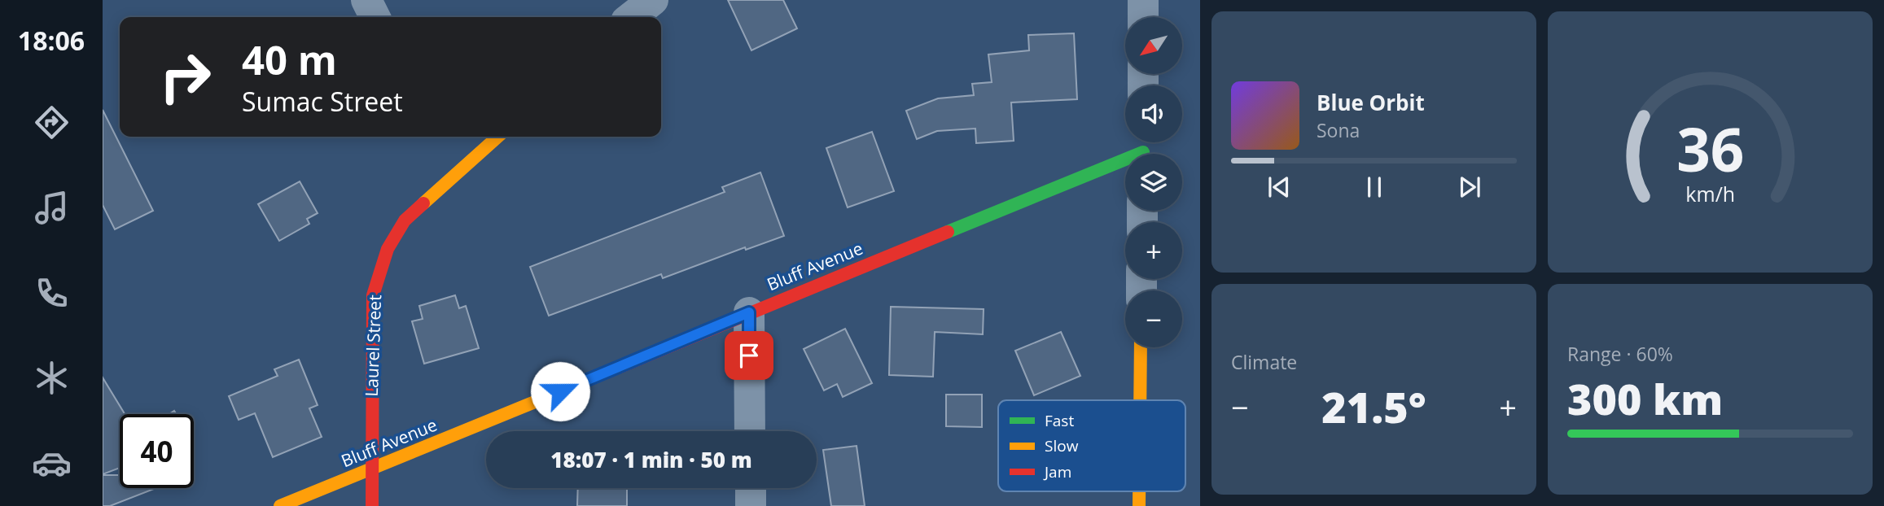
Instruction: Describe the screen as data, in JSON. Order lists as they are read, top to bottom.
{
  "streets": {
    "street": ["Bluff Avenue", "Laurel Street"]
  },
  "crossings": [
    ["Bluff Avenue", "Laurel Street"]
  ],
  "legend": ["Fast", "Slow", "Jam"],
  "north": "bottom left",
  "page": {
    "tabs": "18:06",
    "map_buttons": ["+", "−"],
    "turn": ["40 m", "Sumac Street"],
    "song": ["Blue Orbit", "Sona"],
    "tile": [
      "Climate",
      ["Range · 60%", "300 km"]
    ],
    "heat": ["−", "21.5°", "+"],
    "limit": "40",
    "trip": "18:07 · 1 min · 50 m",
    "gauge": ["36", "km/h"]
  }
}
